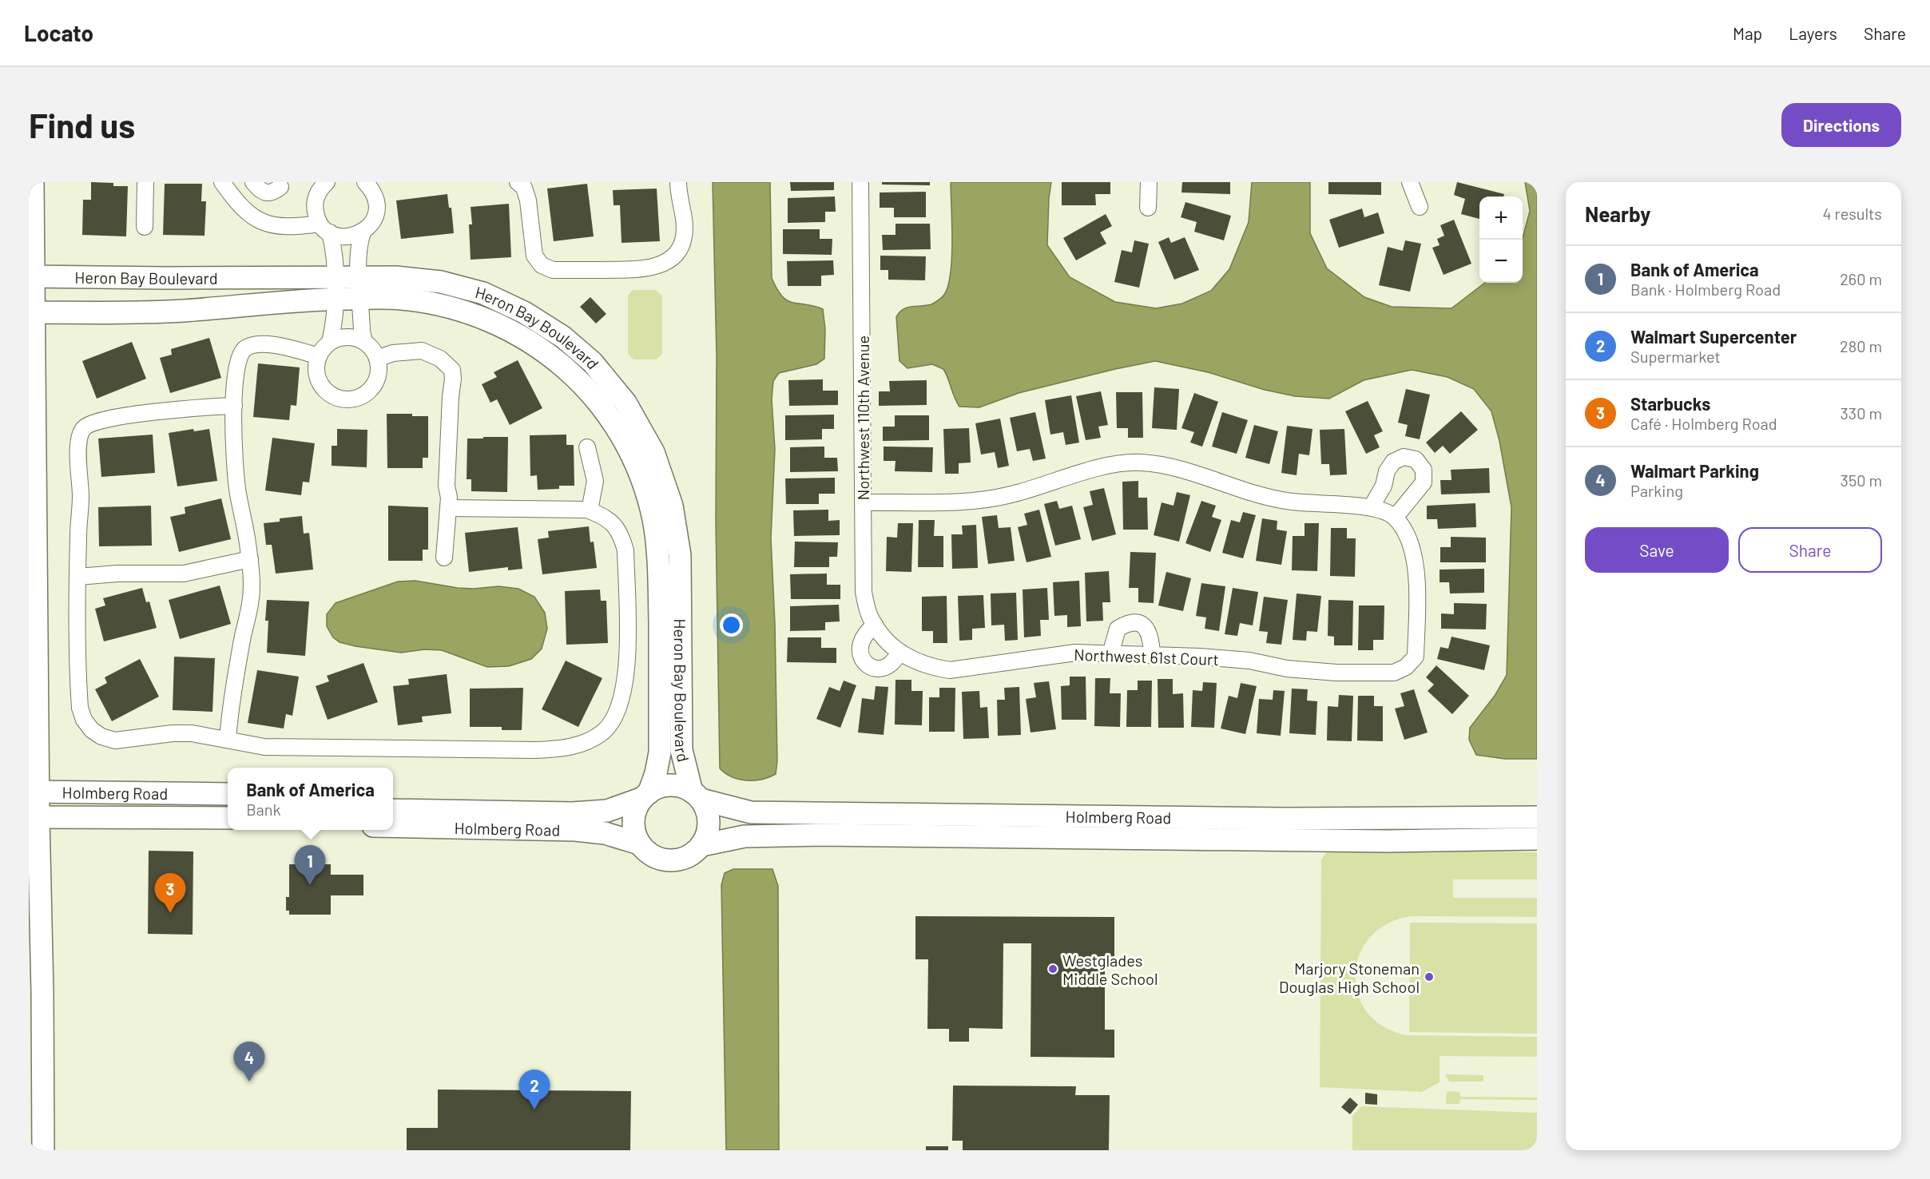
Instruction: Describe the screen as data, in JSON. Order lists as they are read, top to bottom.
{
  "streets": {
    "street": [
      "Heron Bay Boulevard",
      "Northwest 110th Avenue",
      "Northwest 61st Court",
      "Holmberg Road"
    ]
  },
  "crossings": [
    ["Heron Bay Boulevard", "Holmberg Road"],
    ["Northwest 110th Avenue", "Northwest 61st Court"]
  ],
  "places": ["Westglades Middle School", "Marjory Stoneman Douglas High School"],
  "page": {
    "header": "Locato",
    "nav": ["Map", "Layers", "Share"],
    "buttons": [
      "Directions",
      ["Save", "Share"]
    ],
    "title": "Find us",
    "heading": ["Nearby", "4 results"],
    "map_buttons": ["+", "−"],
    "list": [
      {
        "mark": "1",
        "name": "Bank of America",
        "note": "Bank · Holmberg Road",
        "value": "260 m"
      },
      {
        "mark": "2",
        "name": "Walmart Supercenter",
        "note": "Supermarket",
        "value": "280 m"
      },
      {
        "mark": "3",
        "name": "Starbucks",
        "note": "Café · Holmberg Road",
        "value": "330 m"
      },
      {
        "mark": "4",
        "name": "Walmart Parking",
        "note": "Parking",
        "value": "350 m"
      }
    ],
    "popup": ["Bank of America", "Bank"],
    "pins": [
      "1",
      "3",
      "4",
      "2"
    ]
  }
}
